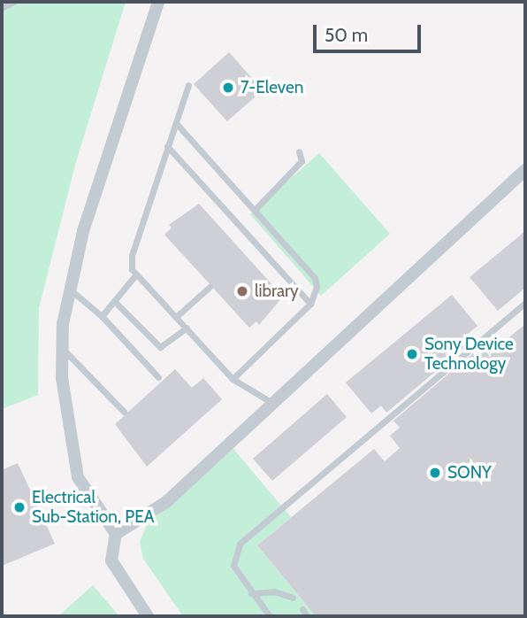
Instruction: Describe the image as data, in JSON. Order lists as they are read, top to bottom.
{
  "places": [
    "7-Eleven",
    "library",
    "Sony Device Technology",
    "SONY",
    "Electrical Sub-Station, PEA"
  ],
  "scale_bar": "50 m"
}
